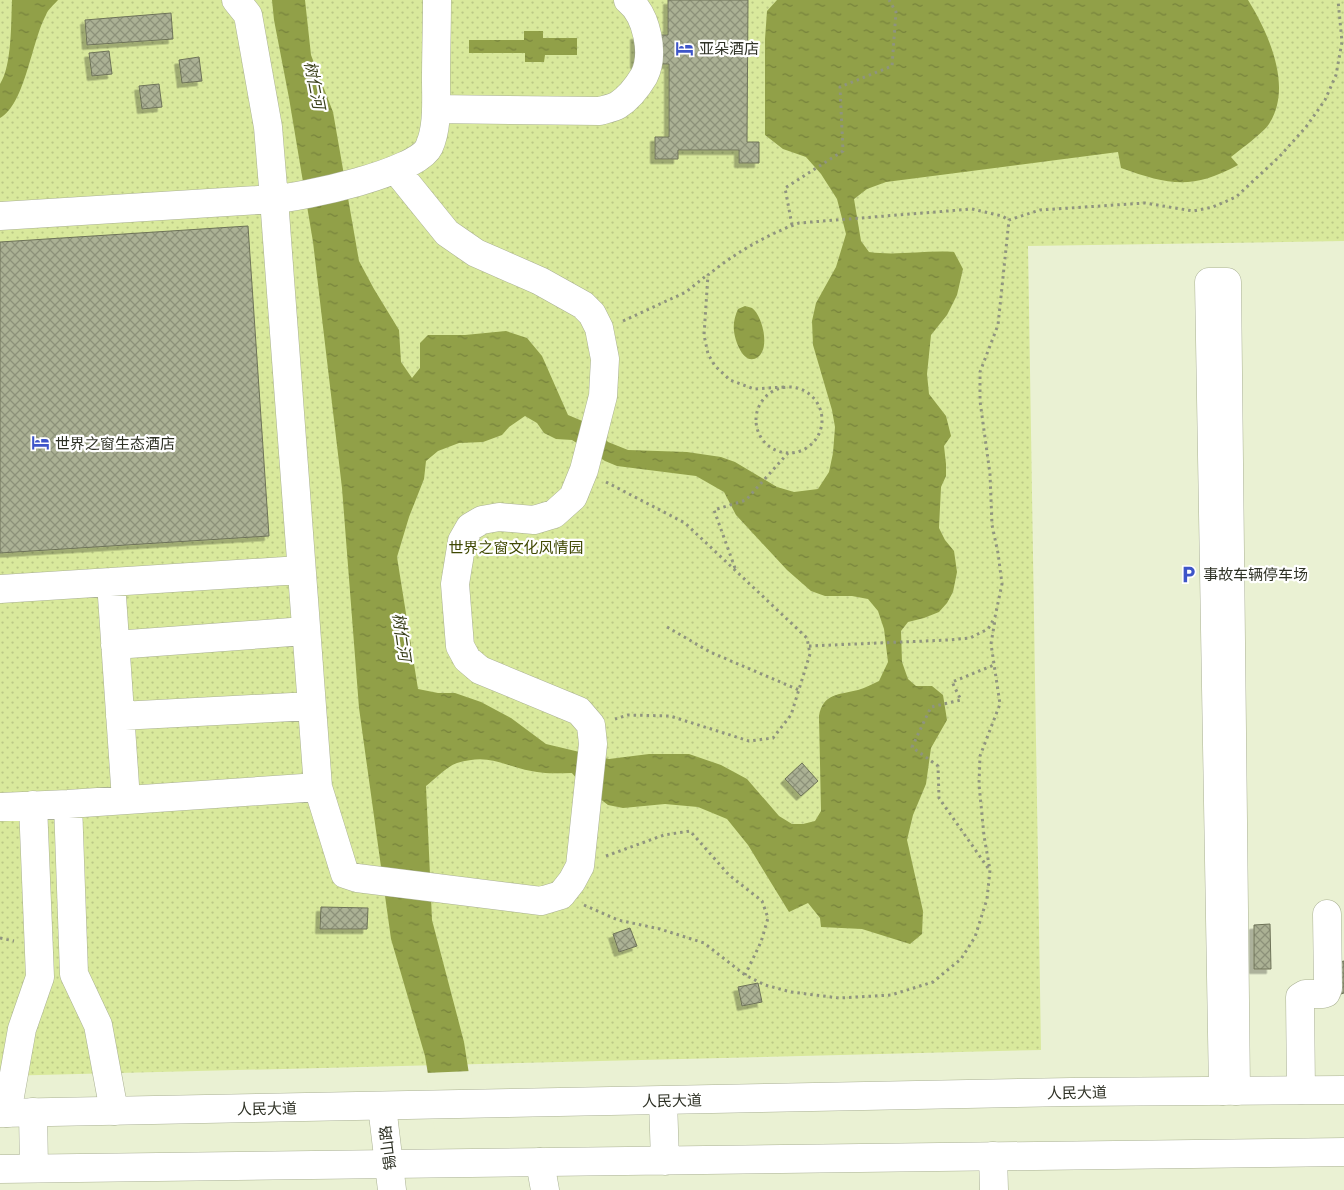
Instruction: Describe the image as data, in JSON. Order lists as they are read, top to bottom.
{
  "streets": {
    "main road": ["人民大道", "锡山路"]
  },
  "crossings": [
    ["人民大道", "锡山路"]
  ],
  "water": ["树仁河"],
  "parks": ["世界之窗文化风情园"],
  "places": {
    "hotel": ["亚朵酒店", "世界之窗生态酒店"],
    "parking": ["事故车辆停车场"]
  }
}
